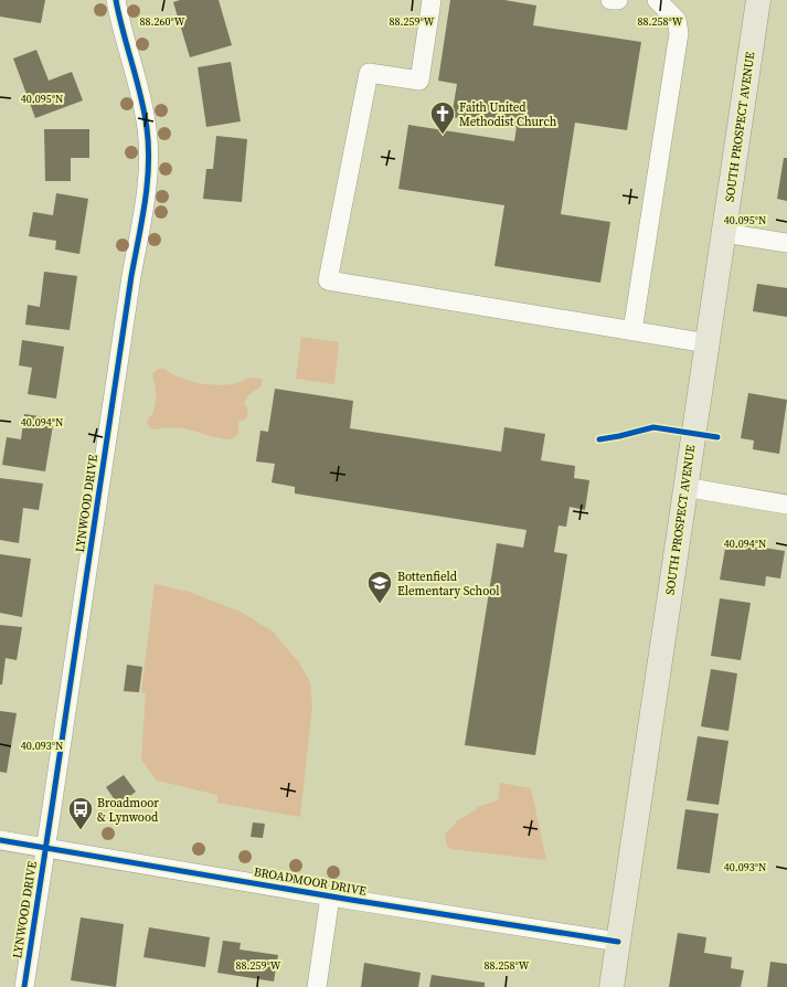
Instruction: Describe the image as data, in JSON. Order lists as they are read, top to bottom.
{
  "streets": {
    "main road": ["SOUTH PROSPECT AVENUE"],
    "street": ["LYNWOOD DRIVE", "BROADMOOR DRIVE"]
  },
  "crossings": [
    ["SOUTH PROSPECT AVENUE", "BROADMOOR DRIVE"],
    ["LYNWOOD DRIVE", "BROADMOOR DRIVE"]
  ],
  "places": {
    "church": ["Faith United Methodist Church"],
    "school or university": ["Bottenfield Elementary School"],
    "bus stop": ["Broadmoor & Lynwood"]
  },
  "coordinates": [
    "88.260°W",
    "88.259°W",
    "88.258°W",
    "40.095°N",
    "40.094°N",
    "40.093°N"
  ]
}
